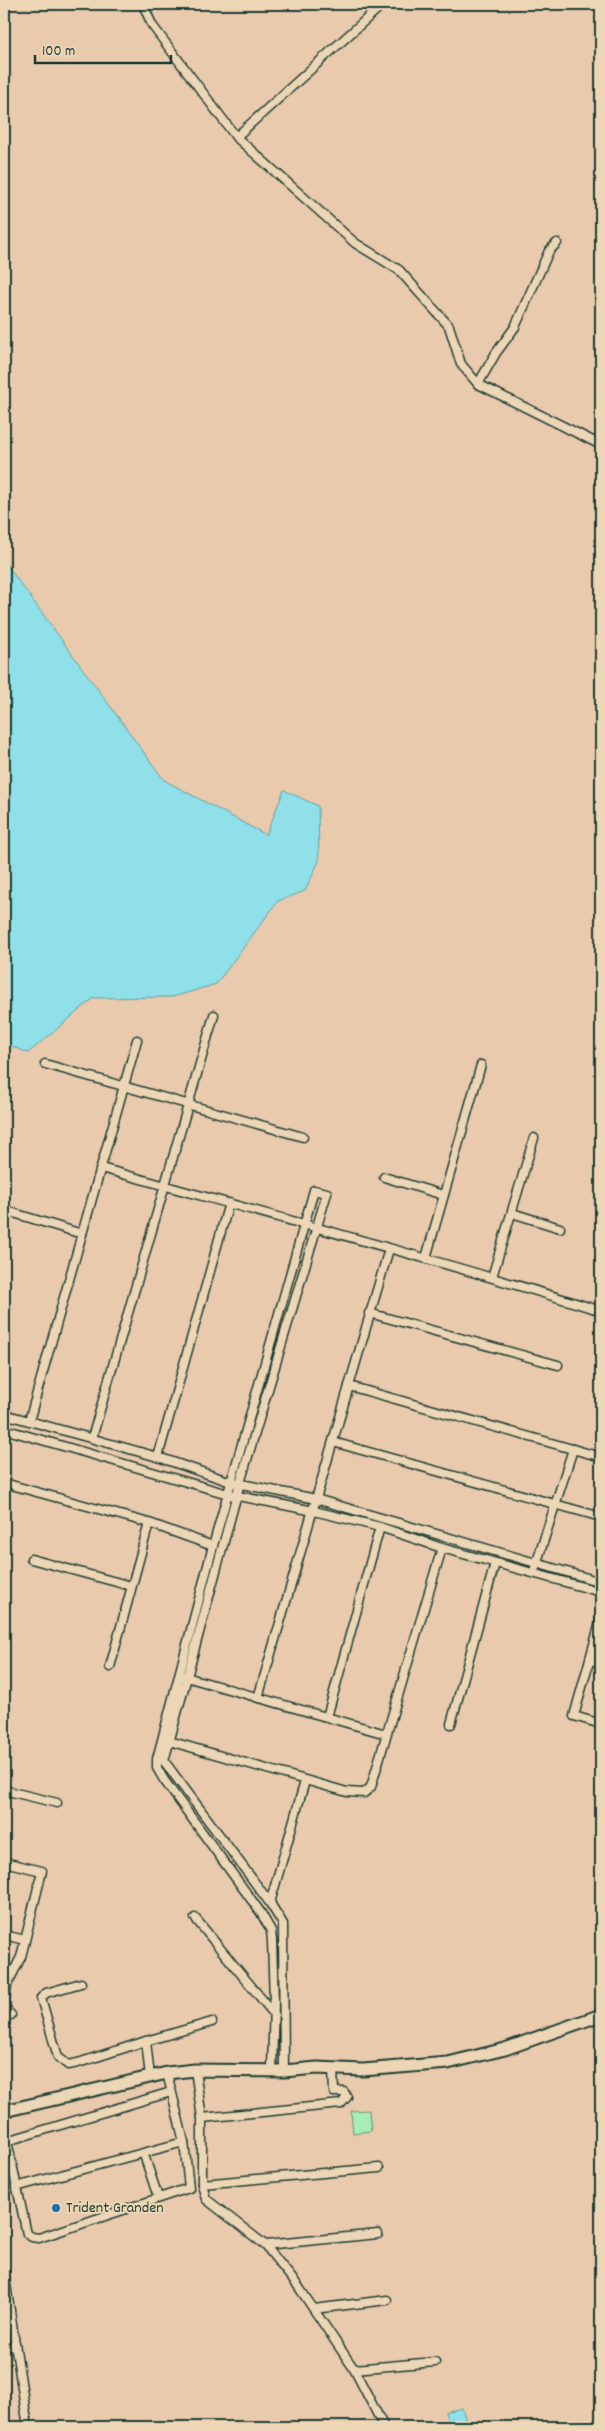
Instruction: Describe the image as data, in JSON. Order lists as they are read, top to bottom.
{
  "places": ["Trident Granden"],
  "scale_bar": "100 m"
}
